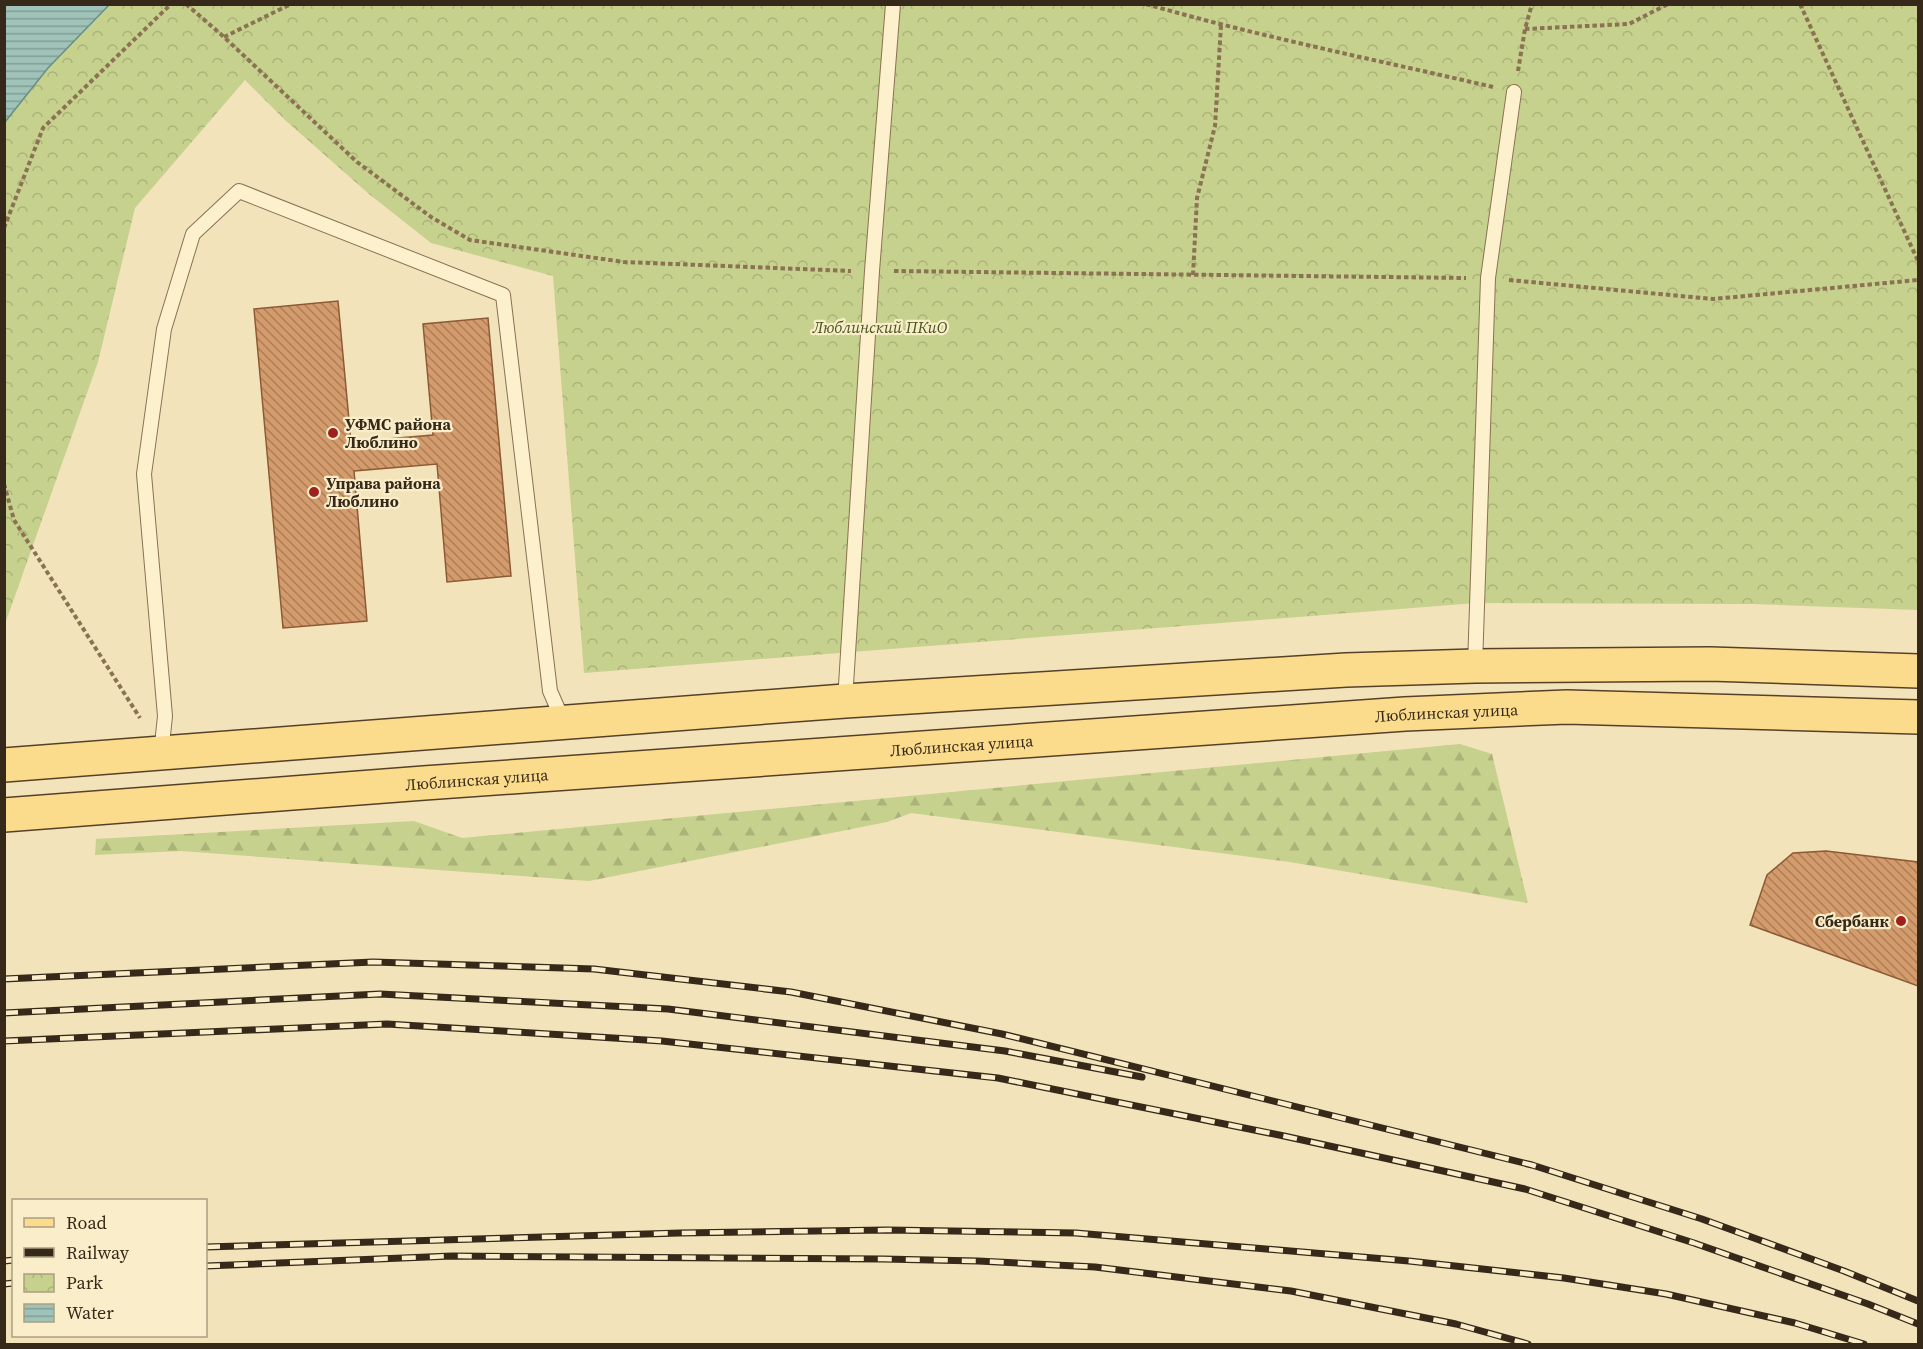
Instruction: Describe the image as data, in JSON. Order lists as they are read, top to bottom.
{
  "streets": {
    "main road": ["Люблинская улица"]
  },
  "parks": ["Люблинский ПКиО"],
  "places": ["УФМС района Люблино", "Управа района Люблино", "Сбербанк"],
  "legend": [
    "Road",
    "Railway",
    "Park",
    "Water"
  ]
}
